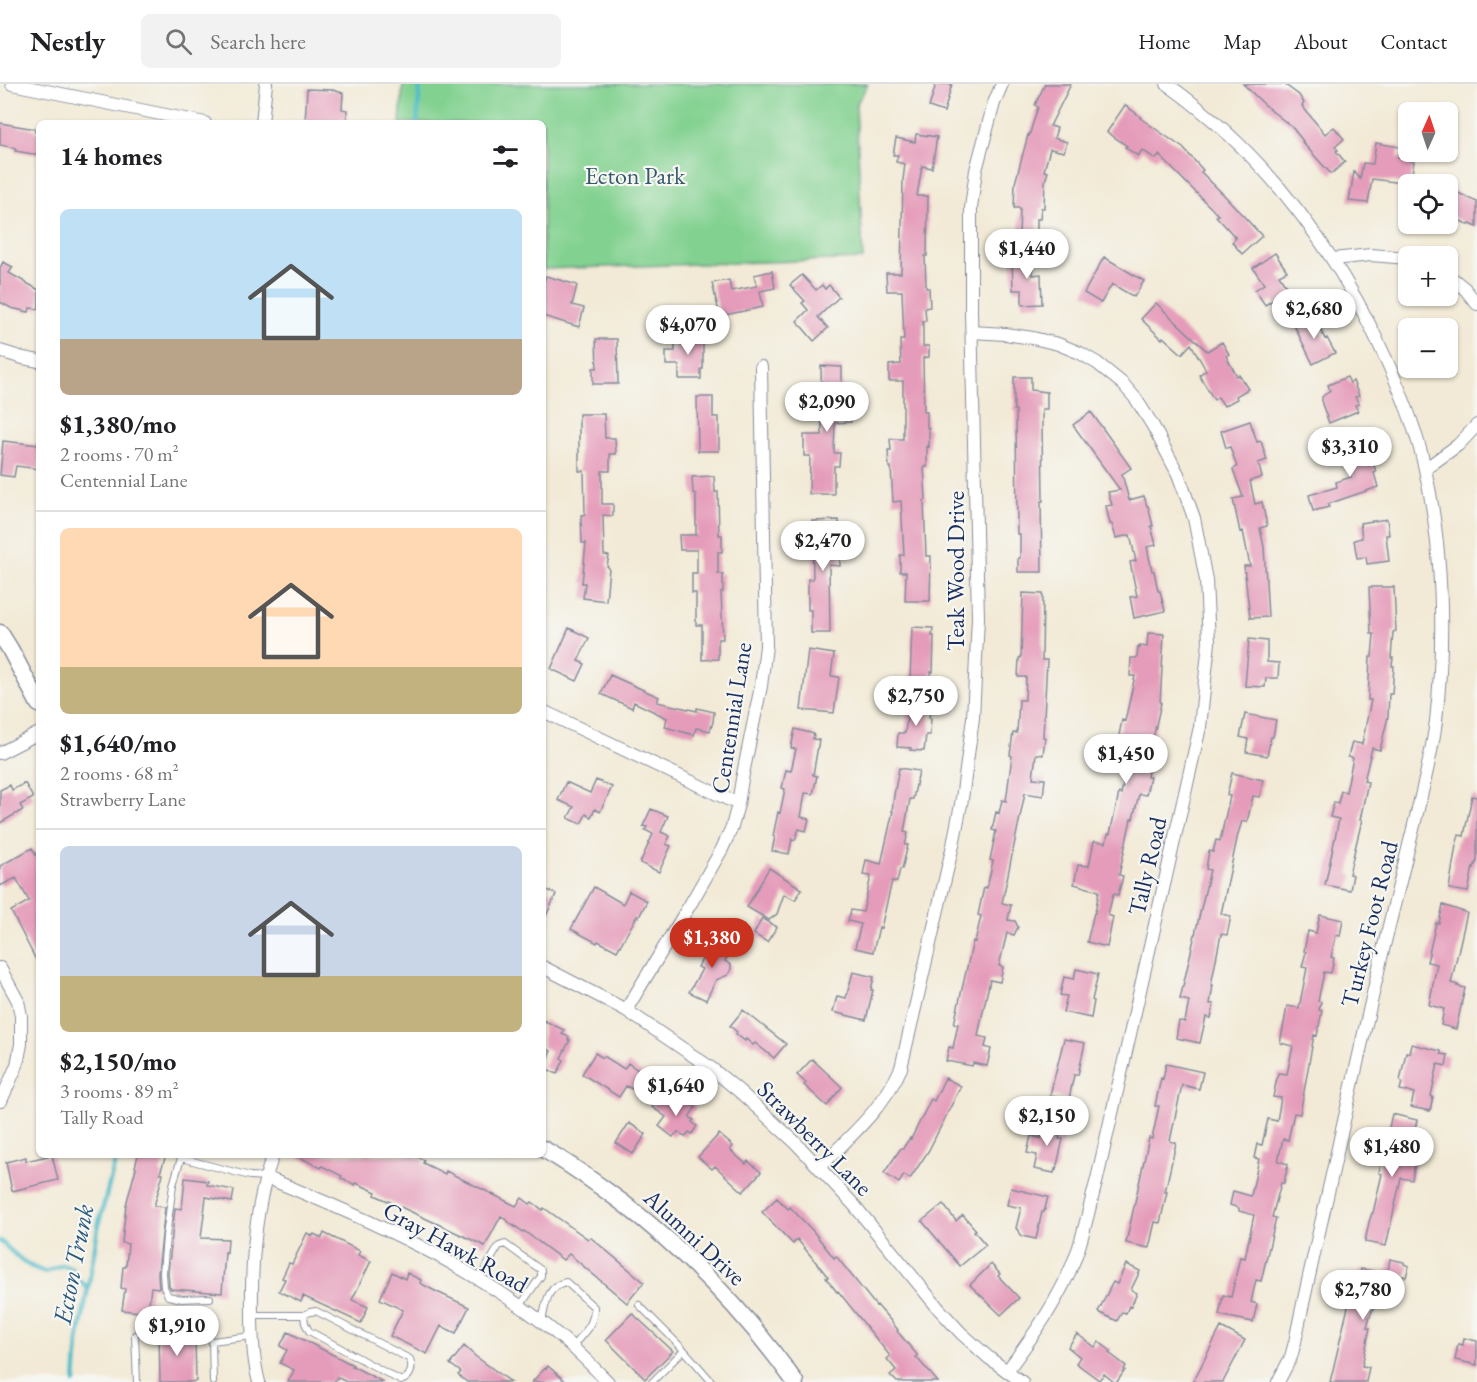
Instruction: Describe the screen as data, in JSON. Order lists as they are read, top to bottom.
{
  "streets": {
    "main road": ["Alumni Drive"],
    "street": [
      "Teak Wood Drive",
      "Centennial Lane",
      "Tally Road",
      "Turkey Foot Road",
      "Strawberry Lane",
      "Gray Hawk Road"
    ]
  },
  "crossings": [
    ["Teak Wood Drive", "Tally Road"],
    ["Teak Wood Drive", "Strawberry Lane"],
    ["Centennial Lane", "Strawberry Lane"],
    ["Tally Road", "Strawberry Lane"]
  ],
  "water": ["Ecton Trunk"],
  "parks": ["Ecton Park"],
  "north": "top",
  "page": {
    "header": "Nestly",
    "search": "Search here",
    "nav": [
      "Home",
      "Map",
      "About",
      "Contact"
    ],
    "map_buttons": ["+", "−"],
    "heading": "14 homes",
    "list": [
      {
        "name": "$1,380/mo",
        "note": "2 rooms · 70 m² · Centennial Lane"
      },
      {
        "name": "$1,640/mo",
        "note": "2 rooms · 68 m² · Strawberry Lane"
      },
      {
        "name": "$2,150/mo",
        "note": "3 rooms · 89 m² · Tally Road"
      }
    ],
    "price": [
      "$1,440",
      "$2,680",
      "$4,070",
      "$2,090",
      "$3,310",
      "$2,470",
      "$2,750",
      "$1,450",
      "$1,380",
      "$1,640",
      "$2,150",
      "$1,480",
      "$2,780",
      "$1,910"
    ]
  }
}
